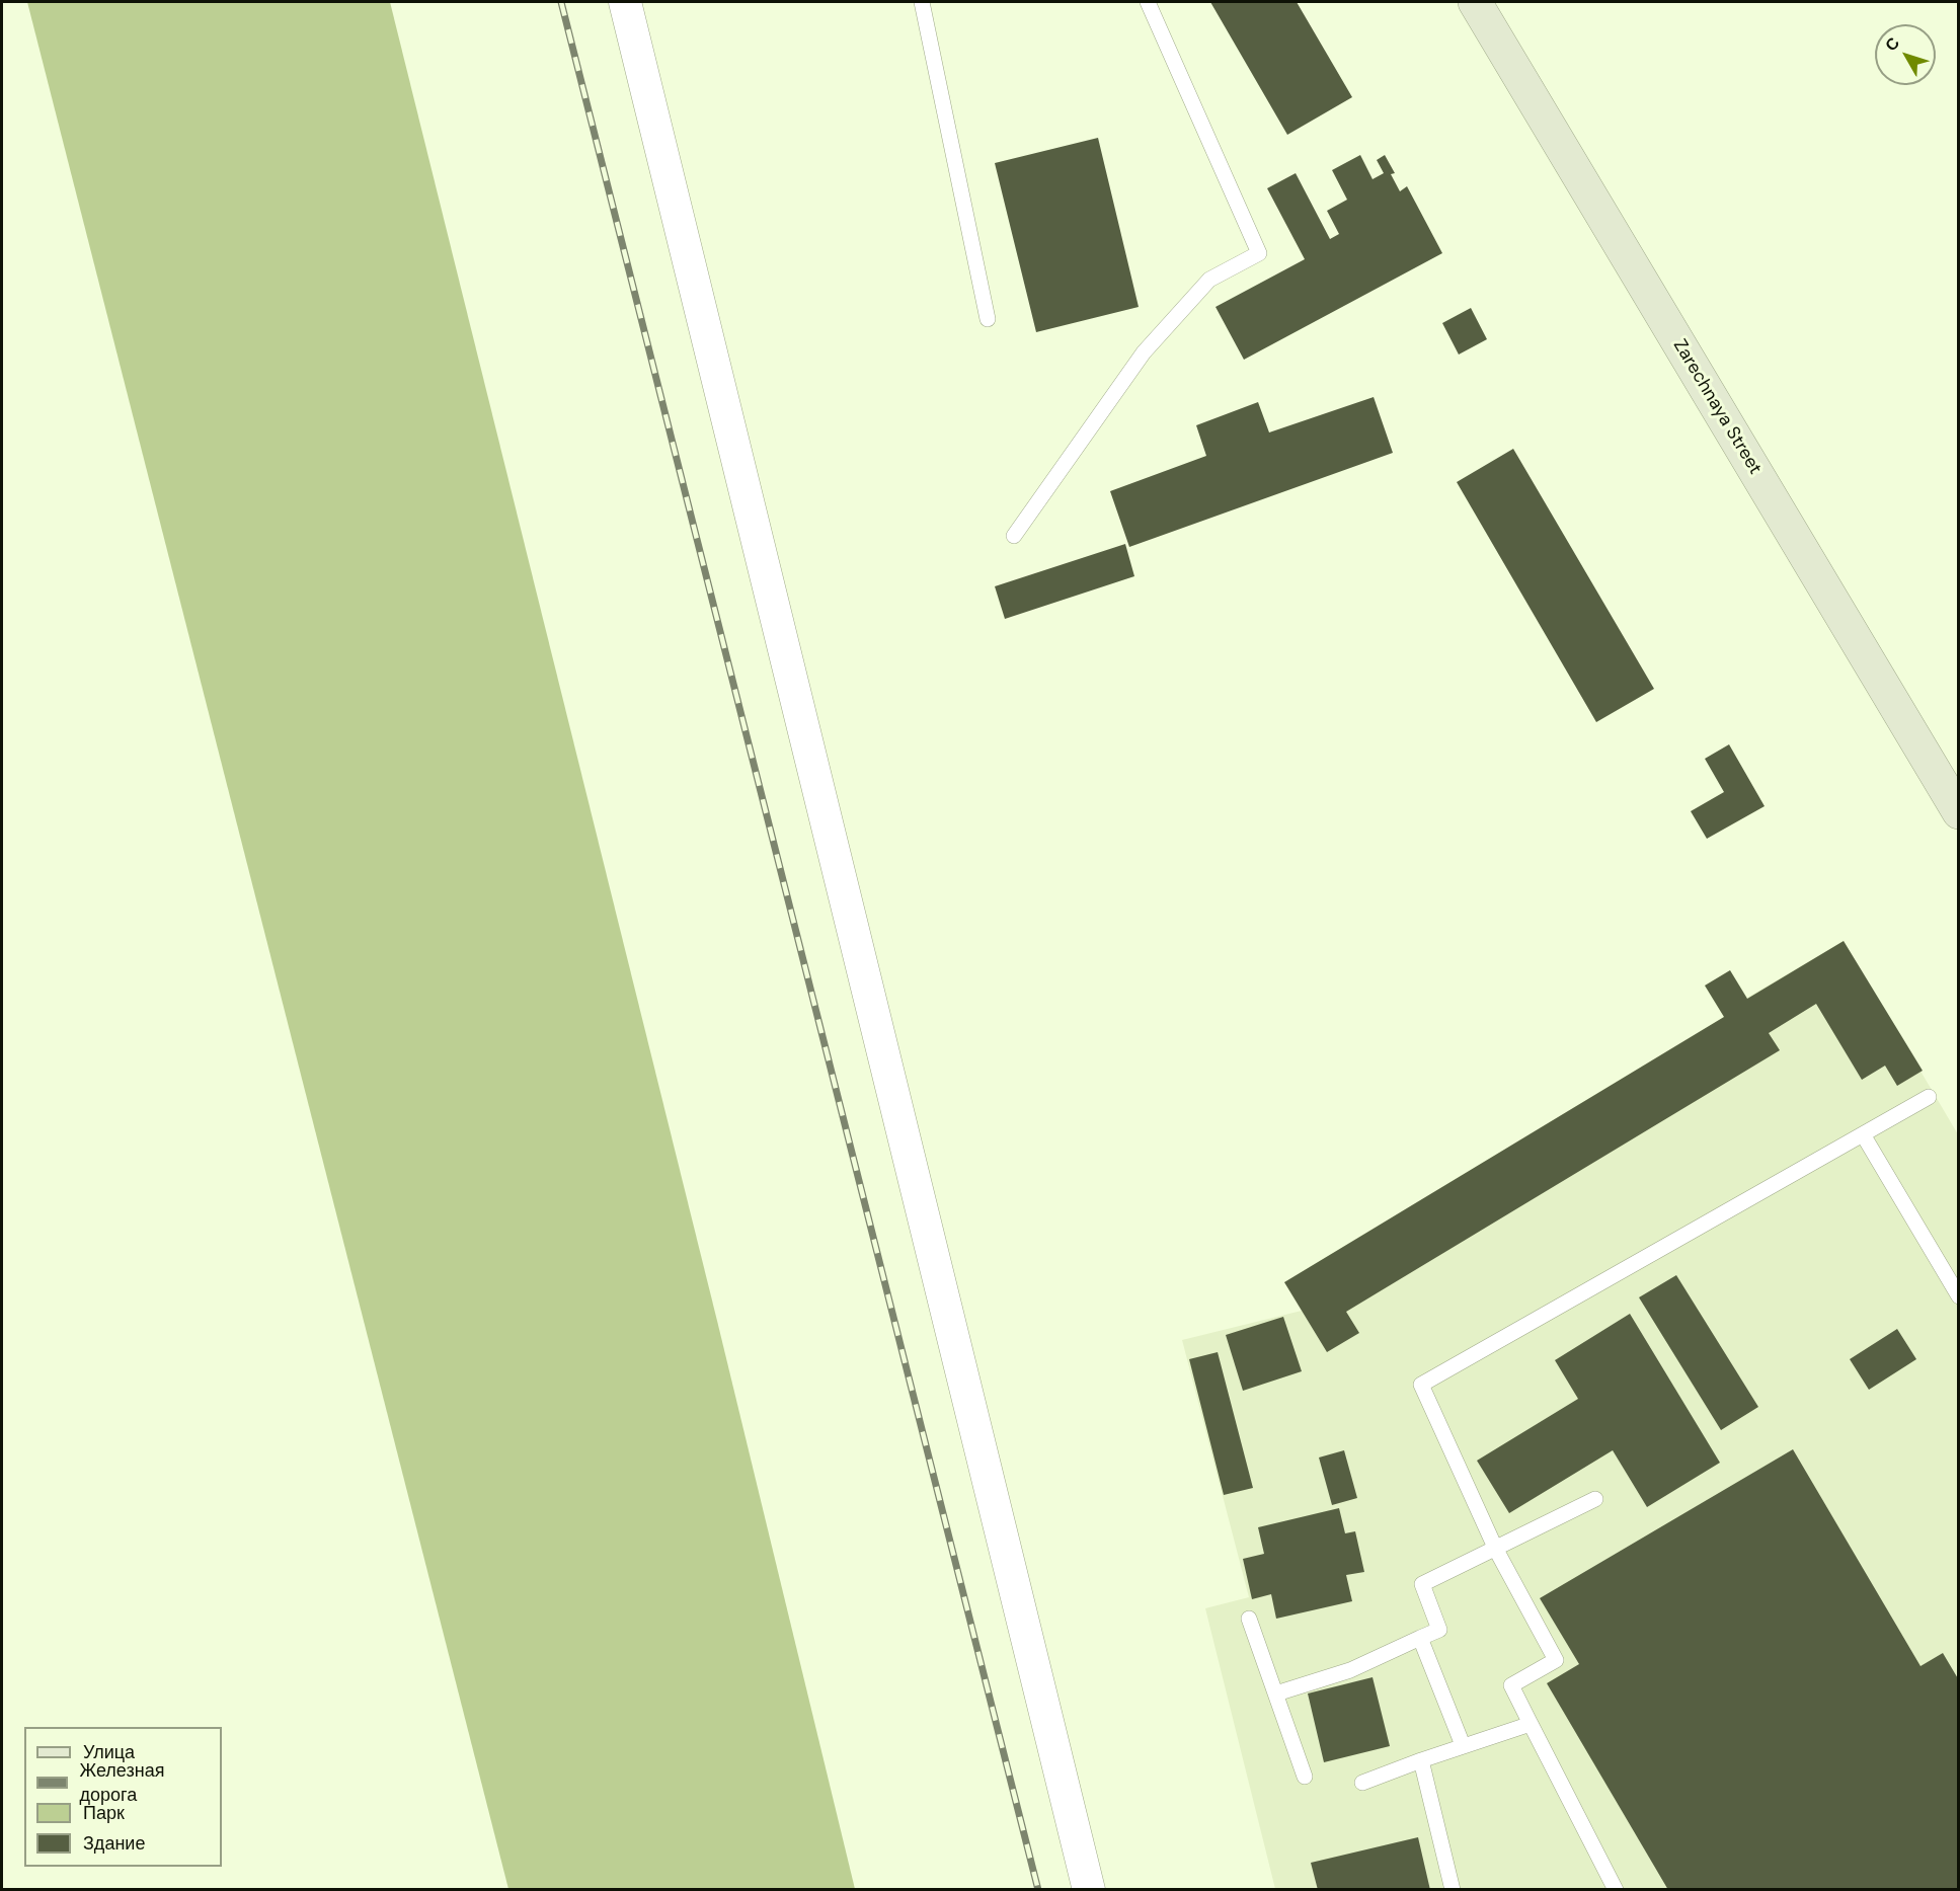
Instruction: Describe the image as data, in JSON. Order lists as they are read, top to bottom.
{
  "streets": {
    "street": ["Zarechnaya Street"]
  },
  "legend": [
    "Улица",
    "Железная дорога",
    "Парк",
    "Здание"
  ],
  "north": "top left"
}
